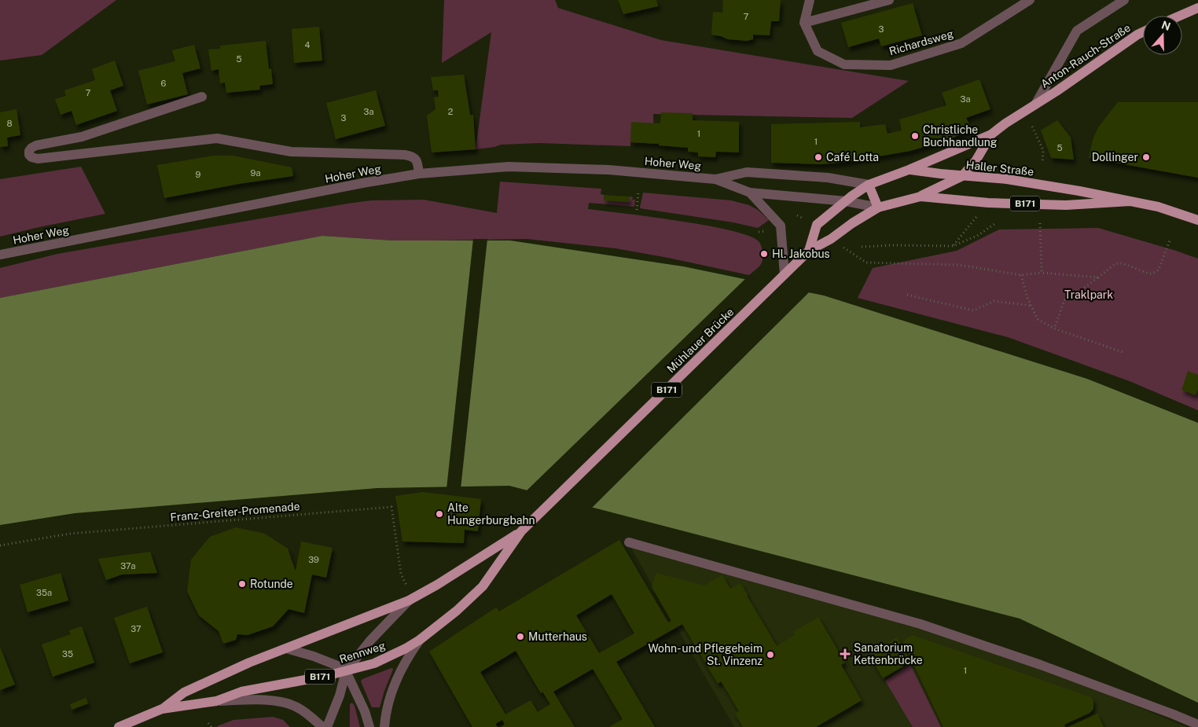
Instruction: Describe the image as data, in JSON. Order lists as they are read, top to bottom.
{
  "streets": {
    "main road": [
      "Anton-Rauch-Straße",
      "Haller Straße",
      "B171",
      "Mühlauer Brücke",
      "Rennweg"
    ],
    "street": ["Richardsweg", "Hoher Weg"],
    "path": ["Franz-Greiter-Promenade"]
  },
  "crossings": [
    ["Anton-Rauch-Straße", "Haller Straße"],
    ["Hoher Weg", "Haller Straße"],
    ["Haller Straße", "Mühlauer Brücke"],
    ["Mühlauer Brücke", "Rennweg"]
  ],
  "parks": ["Traklpark"],
  "places": {
    "other": [
      "Christliche Buchhandlung",
      "Café Lotta",
      "Dollinger",
      "Hl. Jakobus",
      "Alte Hungerburgbahn",
      "Rotunde",
      "Mutterhaus",
      "Wohn- und Pflegeheim St. Vinzenz"
    ],
    "health": ["Sanatorium Kettenbrücke"]
  },
  "house_numbers": [
    "7",
    "3",
    "4",
    "5",
    "6",
    "7",
    "3a",
    "3a",
    "2",
    "3",
    "8",
    "1",
    "1",
    "5",
    "9a",
    "9",
    "39",
    "37a",
    "35a",
    "37",
    "35",
    "1"
  ],
  "north": "top"
}
